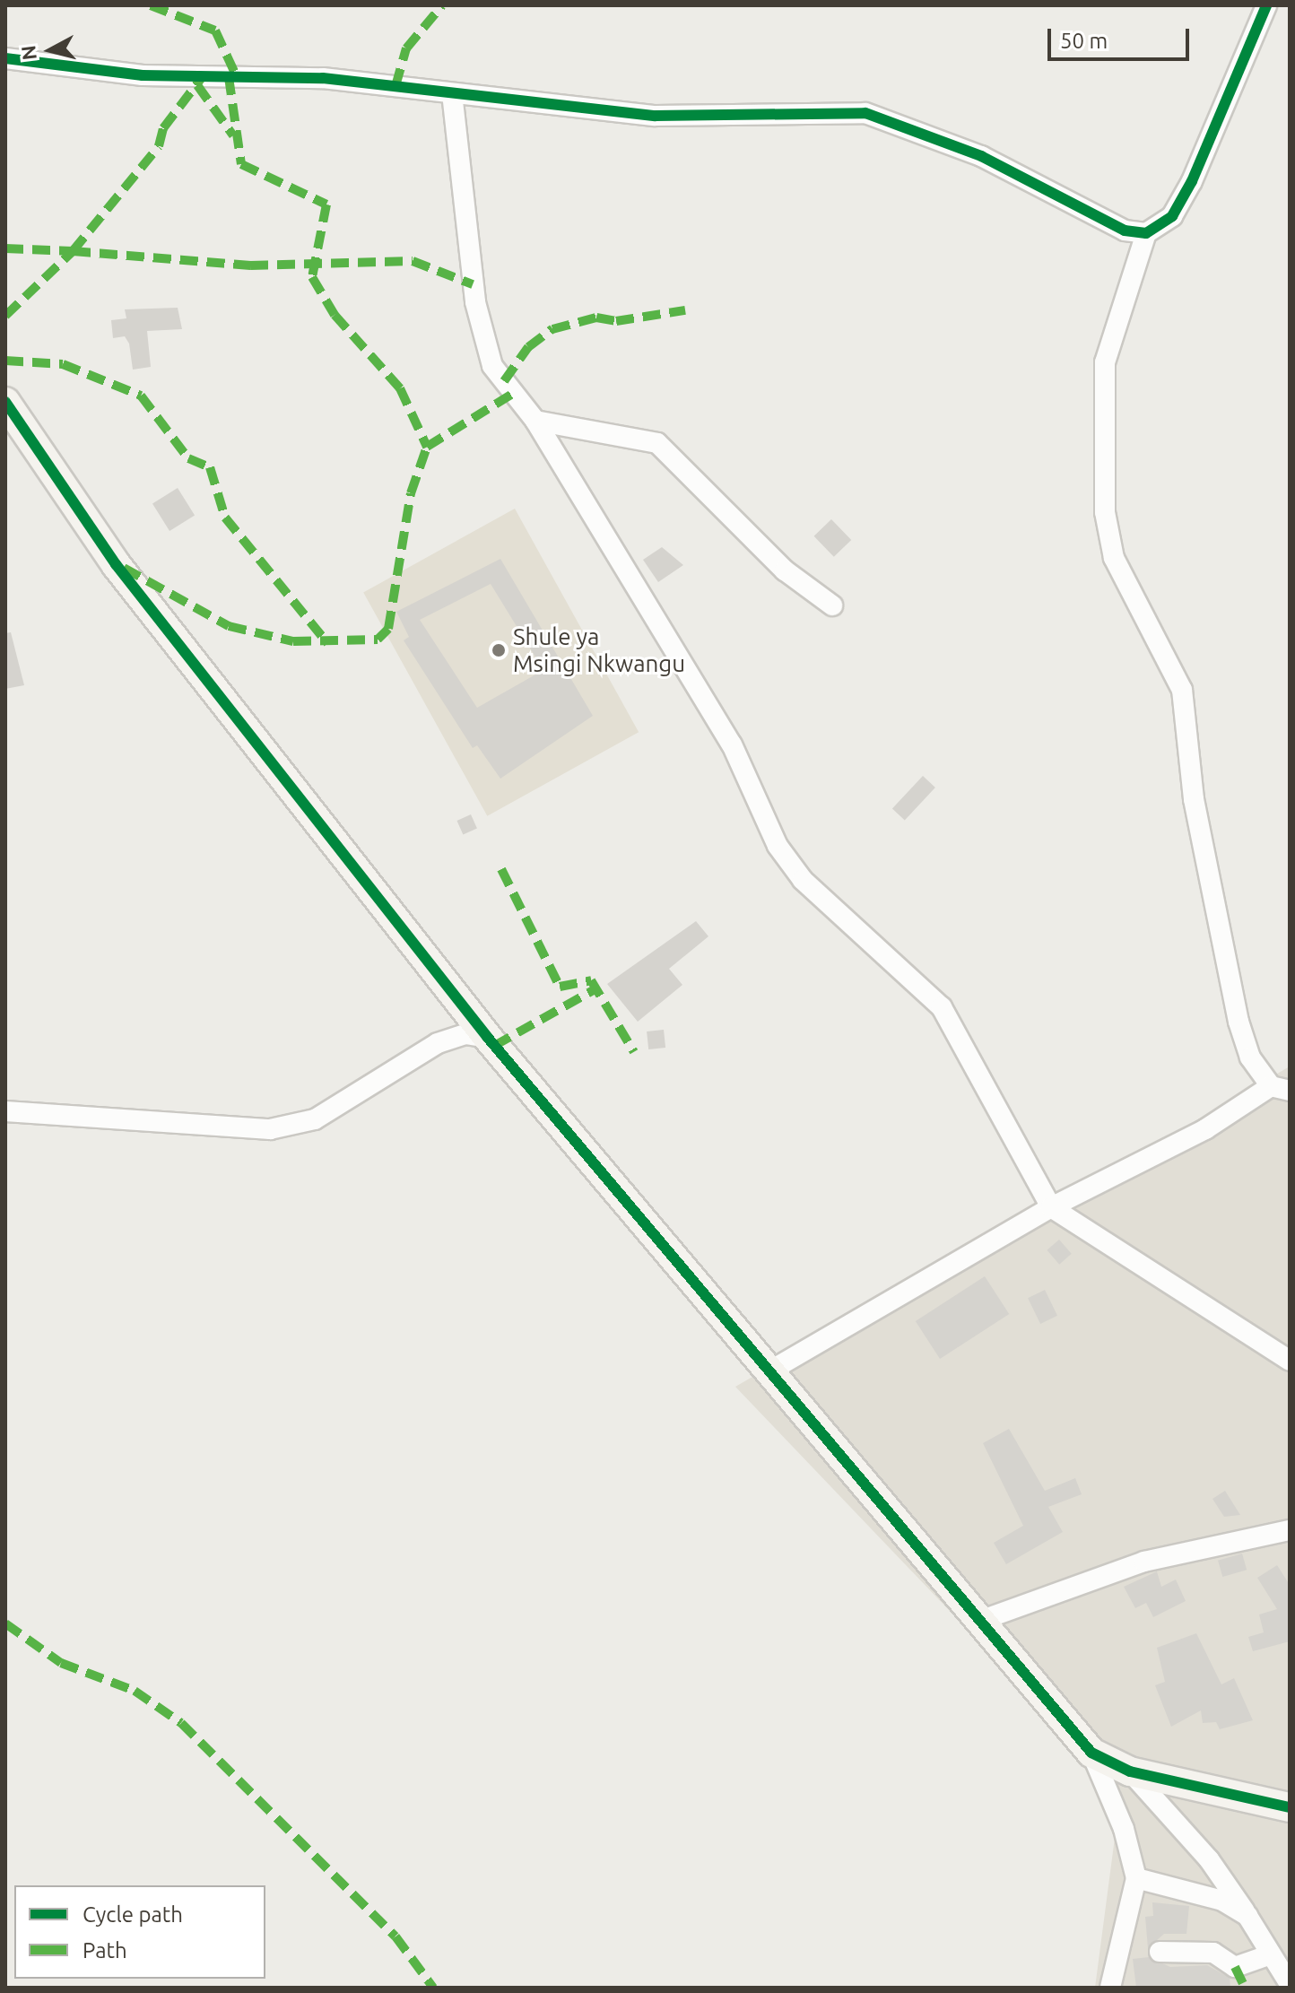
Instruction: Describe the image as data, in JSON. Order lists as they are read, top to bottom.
{
  "places": ["Shule ya Msingi Nkwangu"],
  "legend": ["Cycle path", "Path"],
  "scale_bar": "50 m",
  "north": "left"
}
